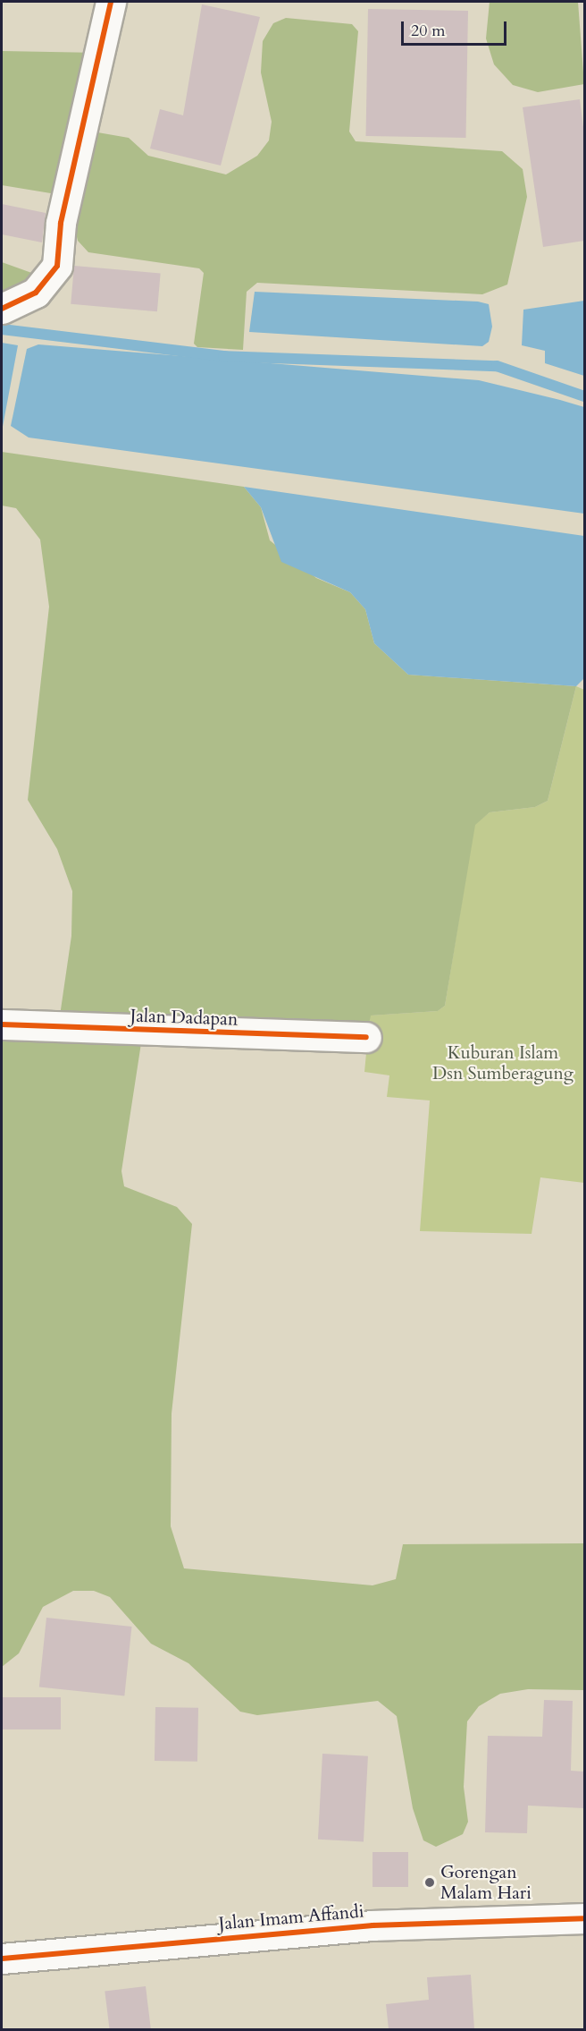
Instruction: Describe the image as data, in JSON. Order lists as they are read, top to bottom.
{
  "streets": {
    "street": ["Jalan Dadapan", "Jalan Imam Affandi"]
  },
  "parks": ["Kuburan Islam Dsn Sumberagung"],
  "places": ["Gorengan Malam Hari"],
  "scale_bar": "20 m"
}
